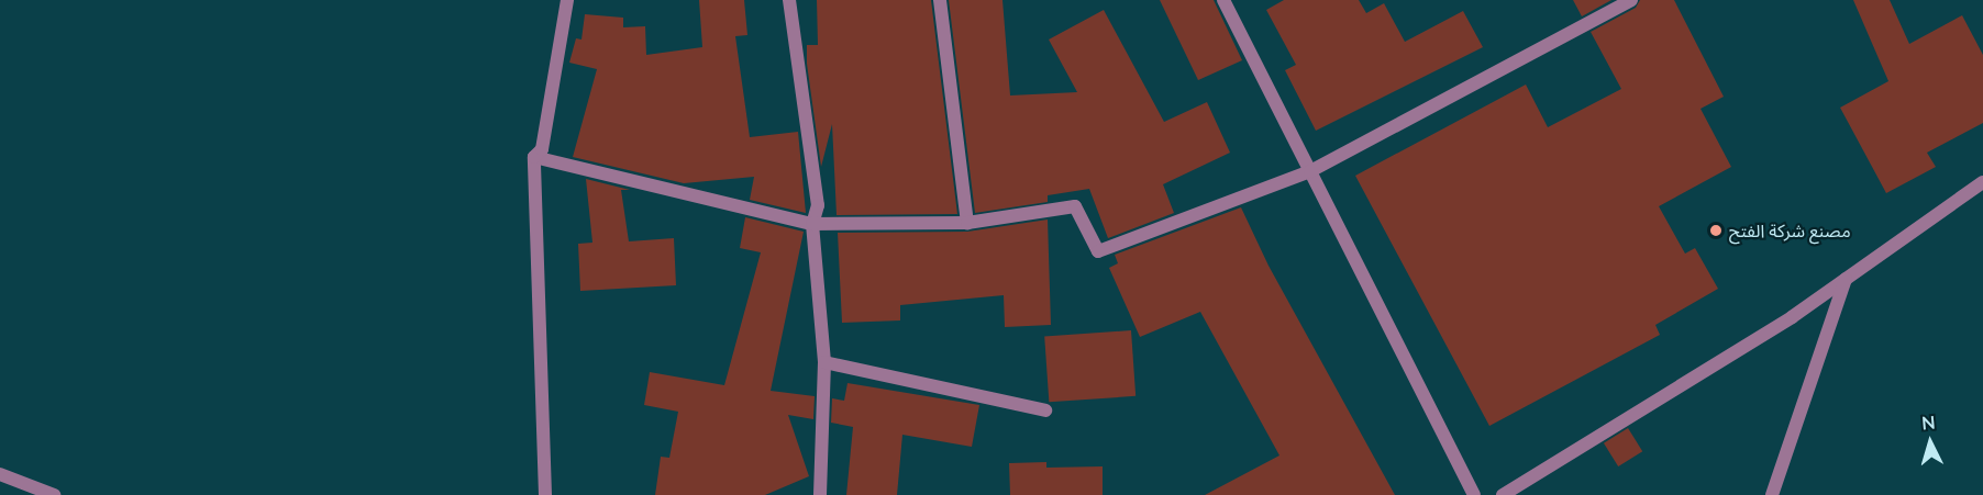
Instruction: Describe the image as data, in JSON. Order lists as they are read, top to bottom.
{
  "places": ["مصنع شركة الفتح"],
  "north": "top"
}
